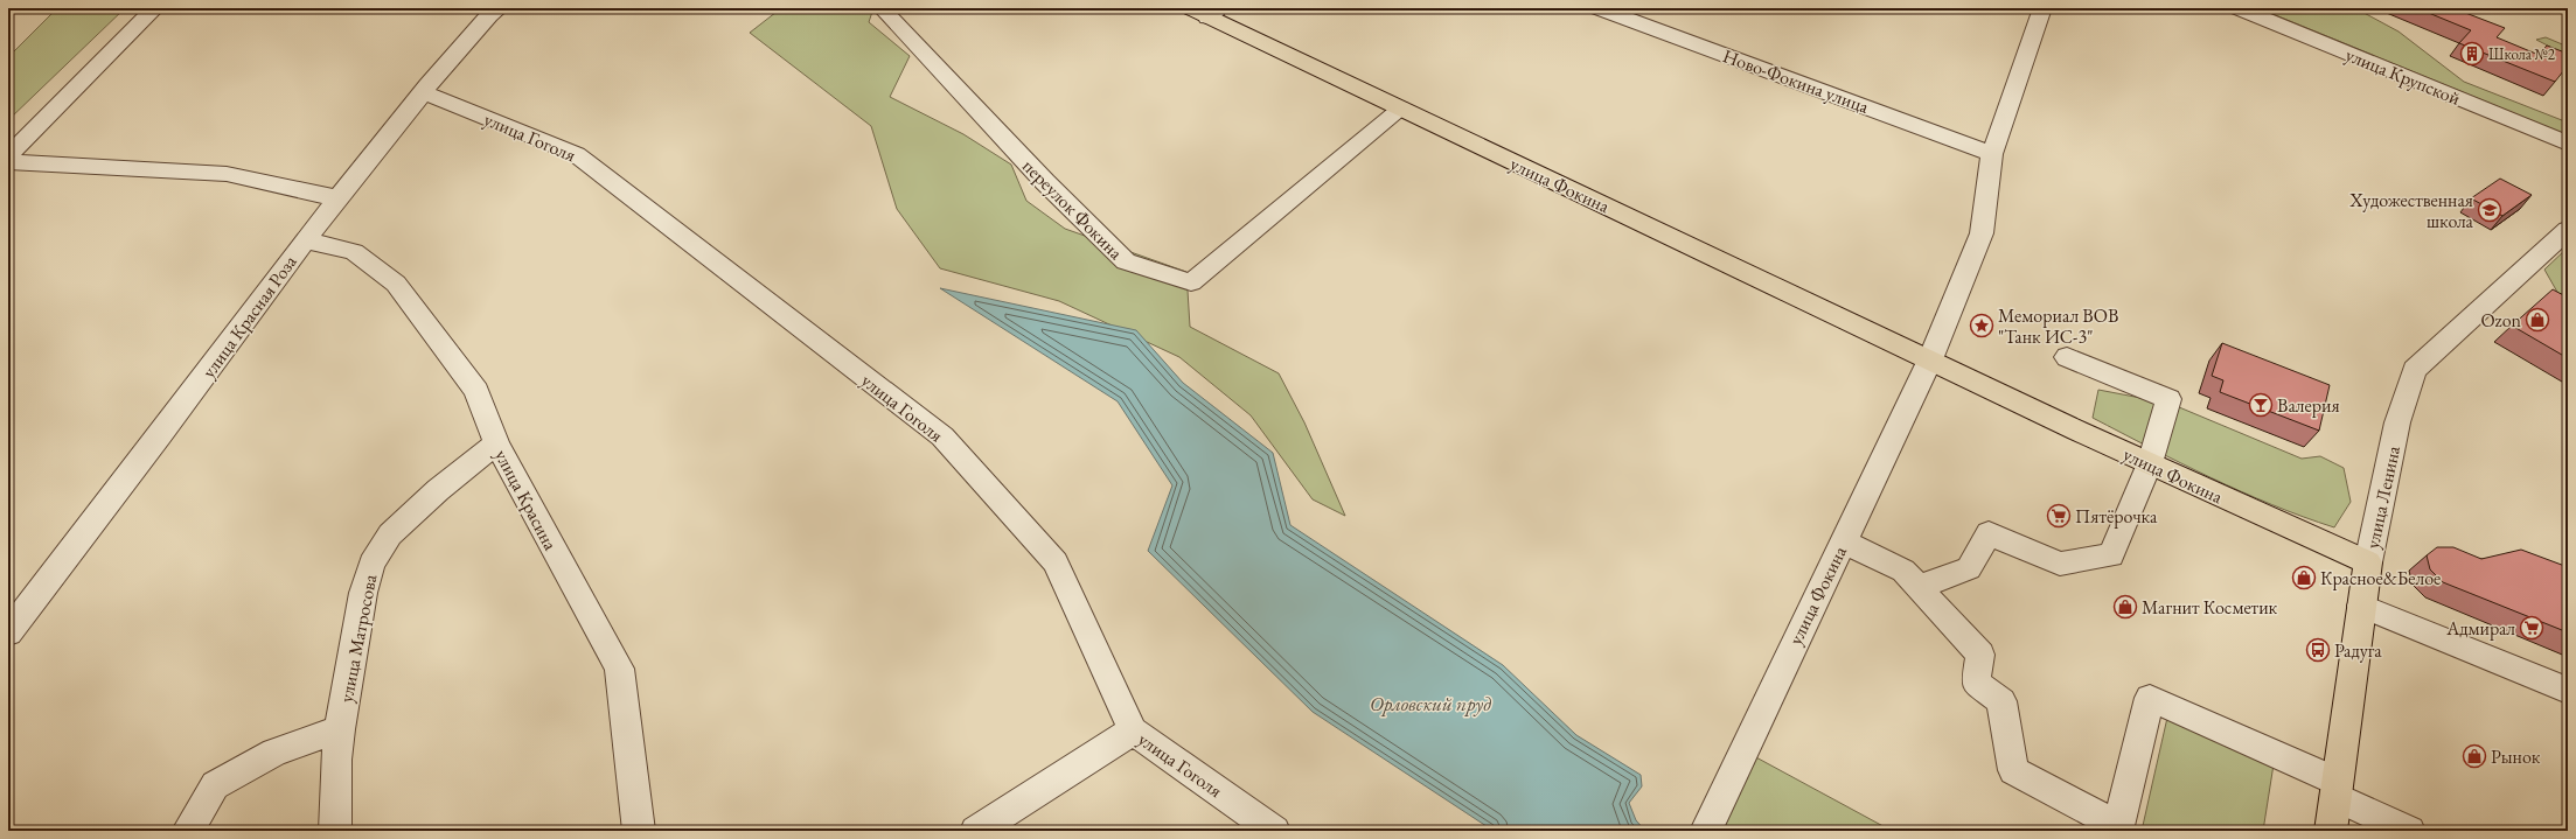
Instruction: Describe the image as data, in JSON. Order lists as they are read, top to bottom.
{
  "streets": {
    "main road": ["улица Фокина", "улица Ленина"],
    "street": [
      "улица Крупской",
      "Ново-Фокина улица",
      "улица Гоголя",
      "переулок Фокина",
      "улица Красная Роза",
      "улица Красина",
      "улица Матросова"
    ]
  },
  "crossings": [
    ["улица Гоголя", "улица Красная Роза"],
    ["улица Фокина", "переулок Фокина"],
    ["улица Фокина", "улица Ленина"],
    ["улица Красная Роза", "улица Красина"],
    ["улица Красина", "улица Матросова"]
  ],
  "water": ["Орловский пруд"],
  "places": {
    "building": ["Школа №2"],
    "school or university": ["Художественная школа"],
    "shop": [
      "Ozon",
      "Красное&Белое",
      "Магнит Косметик",
      "Рынок"
    ],
    "place": ["Мемориал ВОВ \"Танк ИС-3\""],
    "bar": ["Валерия"],
    "supermarket": ["Пятёрочка", "Адмирал"],
    "bus stop": ["Радуга"]
  }
}
